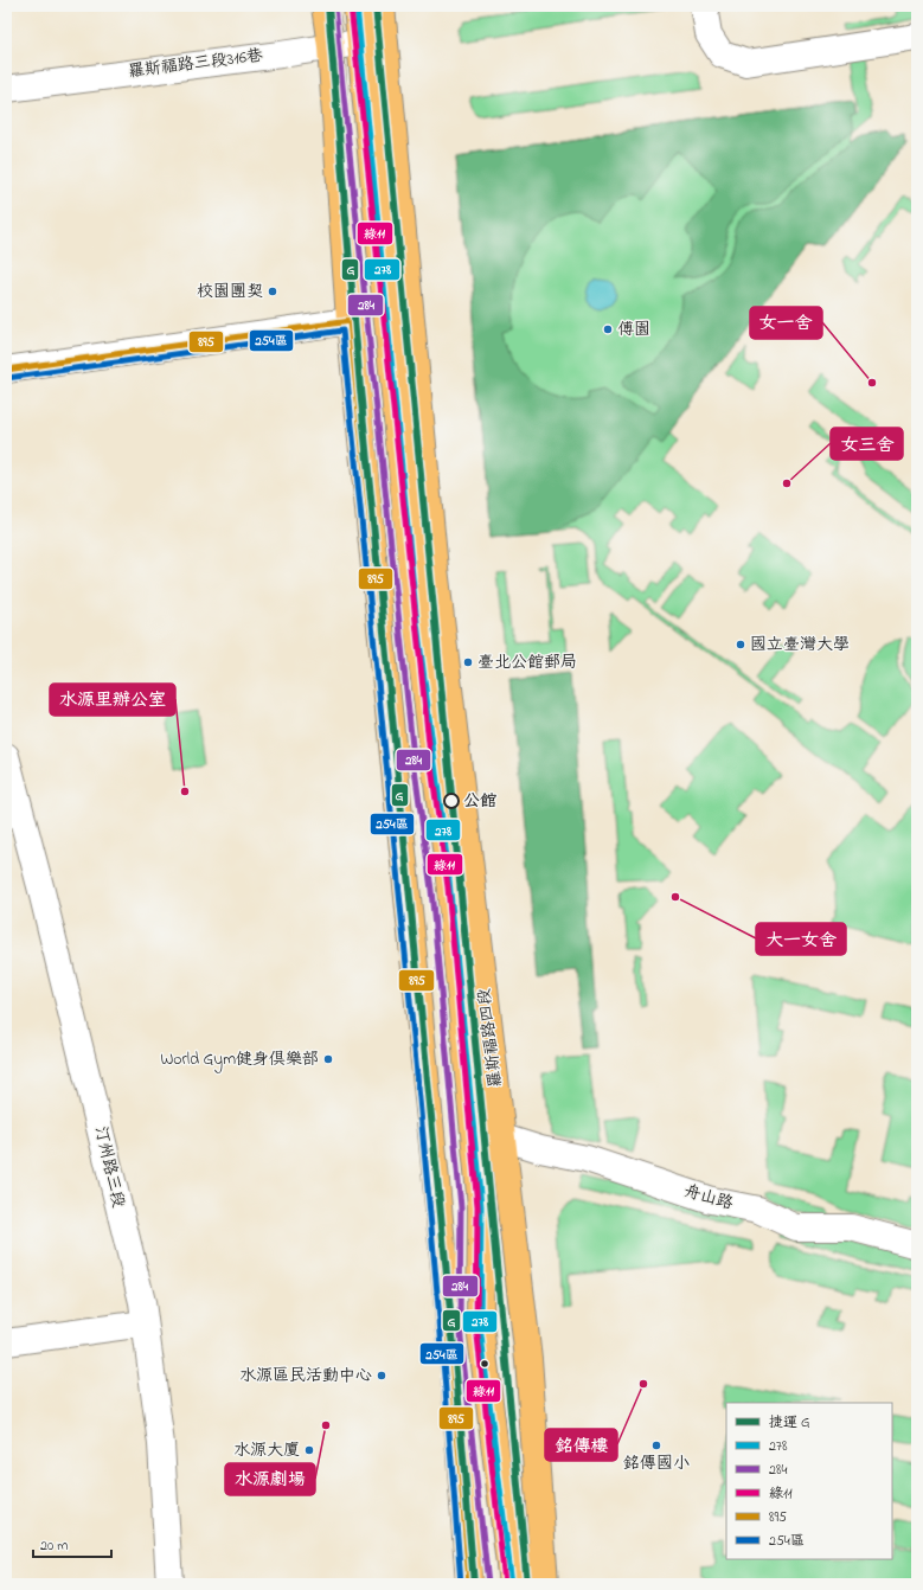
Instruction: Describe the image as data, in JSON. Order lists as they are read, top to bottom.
{
  "streets": {
    "main road": ["羅斯福路四段"],
    "street": ["羅斯福路三段316巷", "汀州路三段", "舟山路"]
  },
  "crossings": [
    ["羅斯福路三段316巷", "羅斯福路四段"],
    ["羅斯福路四段", "舟山路"]
  ],
  "places": [
    "校園團契",
    "傅園",
    "女一舍",
    "女三舍",
    "國立臺灣大學",
    "臺北公館郵局",
    "水源里辦公室",
    "公館",
    "大一女舍",
    "World Gym健身俱樂部",
    "水源區民活動中心",
    "銘傳樓",
    "水源劇場",
    "銘傳國小",
    "水源大廈"
  ],
  "lines": [
    "metro line G",
    "transit line 278",
    "transit line 綠11",
    "transit line 284",
    "transit line 895",
    "transit line 254區"
  ],
  "legend": [
    "捷運 G",
    "278",
    "284",
    "綠11",
    "895",
    "254區"
  ],
  "scale_bar": "20 m"
}
